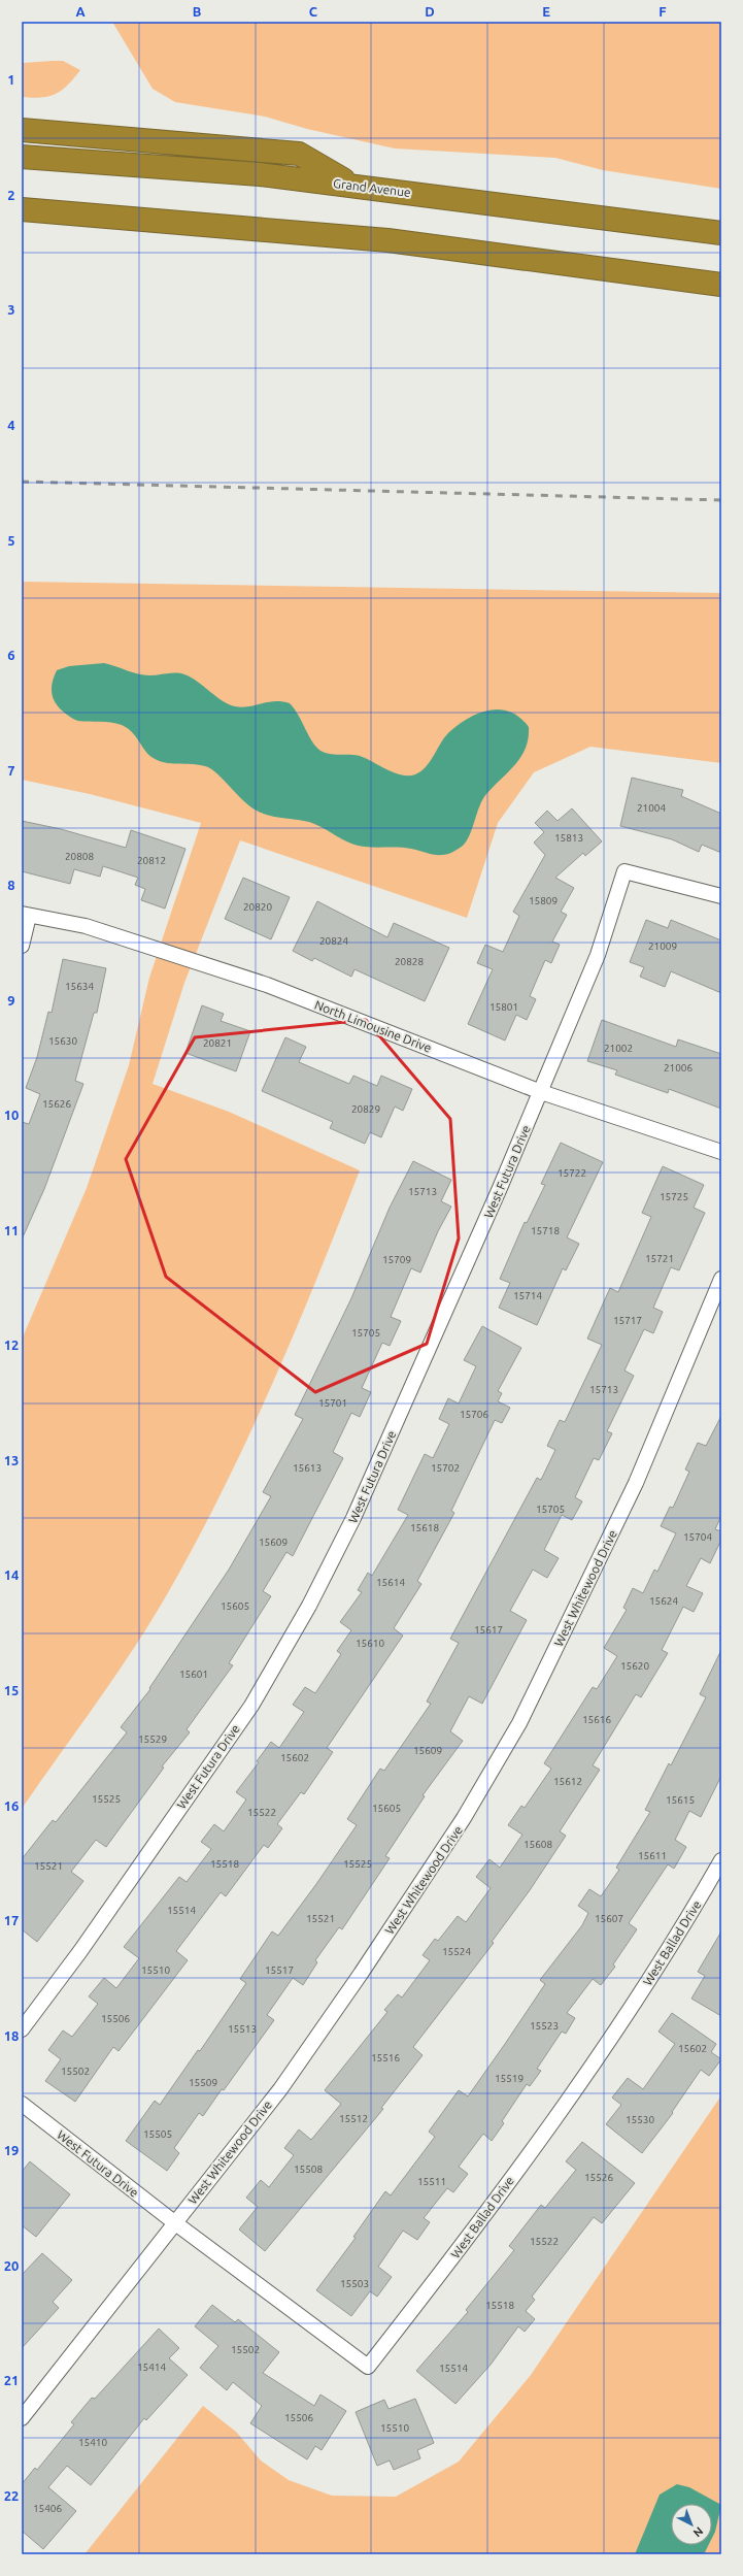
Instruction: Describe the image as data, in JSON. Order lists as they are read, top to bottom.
{
  "streets": {
    "highway": ["Grand Avenue"],
    "street": [
      "North Limousine Drive",
      "West Futura Drive",
      "West Whitewood Drive",
      "West Ballad Drive"
    ]
  },
  "crossings": [
    ["North Limousine Drive", "West Futura Drive"],
    ["West Futura Drive", "West Whitewood Drive"],
    ["West Futura Drive", "West Ballad Drive"],
    ["West Whitewood Drive", "West Ballad Drive"]
  ],
  "house_numbers": [
    "21004",
    "15813",
    "20808",
    "20812",
    "15809",
    "20820",
    "20824",
    "21009",
    "20828",
    "15634",
    "15801",
    "15630",
    "20821",
    "21002",
    "21006",
    "15626",
    "20829",
    "15722",
    "15713",
    "15725",
    "15718",
    "15721",
    "15709",
    "15714",
    "15717",
    "15705",
    "15713",
    "15701",
    "15706",
    "15613",
    "15702",
    "15705",
    "15618",
    "15704",
    "15609",
    "15614",
    "15624",
    "15605",
    "15617",
    "15610",
    "15620",
    "15601",
    "15616",
    "15529",
    "15609",
    "15602",
    "15612",
    "15525",
    "15615",
    "15605",
    "15522",
    "15608",
    "15611",
    "15518",
    "15525",
    "15521",
    "15514",
    "15521",
    "15607",
    "15524",
    "15510",
    "15517",
    "15506",
    "15523",
    "15513",
    "15602",
    "15516",
    "15502",
    "15519",
    "15509",
    "15512",
    "15530",
    "15505",
    "15508",
    "15526",
    "15511",
    "15522",
    "15503",
    "15518",
    "15502",
    "15414",
    "15514",
    "15506",
    "15510",
    "15410",
    "15406"
  ],
  "north": "bottom right",
  "grid": {
    "columns": [
      "A",
      "B",
      "C",
      "D",
      "E",
      "F"
    ],
    "rows": [
      "1",
      "2",
      "3",
      "4",
      "5",
      "6",
      "7",
      "8",
      "9",
      "10",
      "11",
      "12",
      "13",
      "14",
      "15",
      "16",
      "17",
      "18",
      "19",
      "20",
      "21",
      "22"
    ]
  }
}
